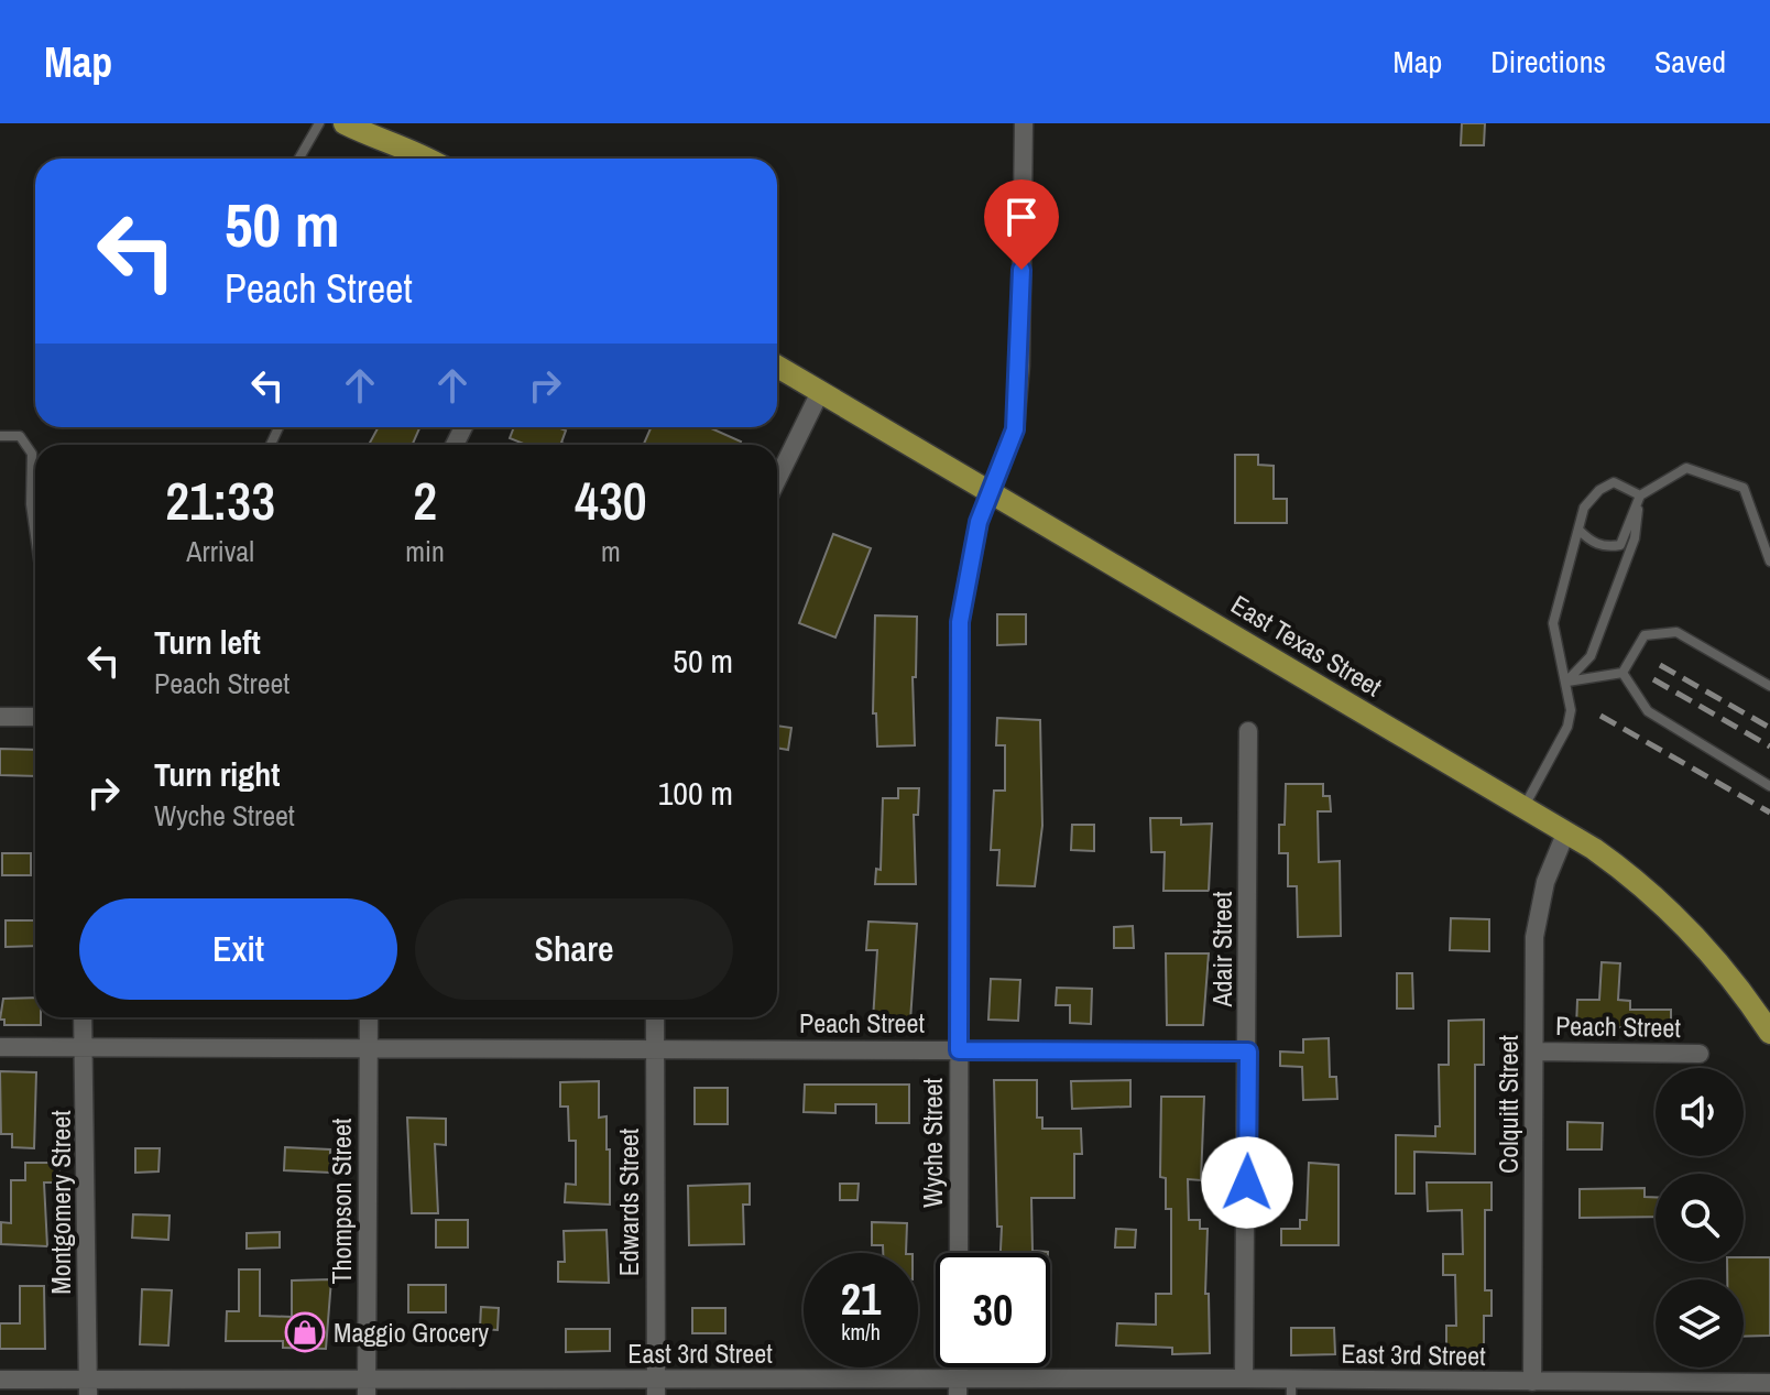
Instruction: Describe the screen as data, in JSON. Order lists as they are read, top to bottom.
{
  "streets": {
    "main road": ["East Texas Street"],
    "street": [
      "Adair Street",
      "Peach Street",
      "Colquitt Street",
      "Wyche Street",
      "Thompson Street",
      "Montgomery Street",
      "Edwards Street",
      "East 3rd Street"
    ]
  },
  "crossings": [
    ["East Texas Street", "Colquitt Street"],
    ["East Texas Street", "Wyche Street"],
    ["Adair Street", "Peach Street"],
    ["Adair Street", "East 3rd Street"],
    ["Peach Street", "Colquitt Street"],
    ["Peach Street", "Wyche Street"],
    ["Peach Street", "Thompson Street"],
    ["Peach Street", "Montgomery Street"],
    ["Peach Street", "Edwards Street"],
    ["Colquitt Street", "East 3rd Street"],
    ["Thompson Street", "East 3rd Street"],
    ["Montgomery Street", "East 3rd Street"],
    ["Edwards Street", "East 3rd Street"]
  ],
  "places": {
    "shop": ["Maggio Grocery"]
  },
  "page": {
    "header": "Map",
    "nav": ["Map", "Directions", "Saved"],
    "turn": ["50 m", "Peach Street"],
    "eta": [
      "21:33",
      "Arrival",
      "2",
      "min",
      "430",
      "m"
    ],
    "list": [
      {
        "name": "Turn left",
        "note": "Peach Street",
        "value": "50 m"
      },
      {
        "name": "Turn right",
        "note": "Wyche Street",
        "value": "100 m"
      }
    ],
    "buttons": ["Exit", "Share"],
    "speed": "21 km/h",
    "limit": "30"
  }
}
